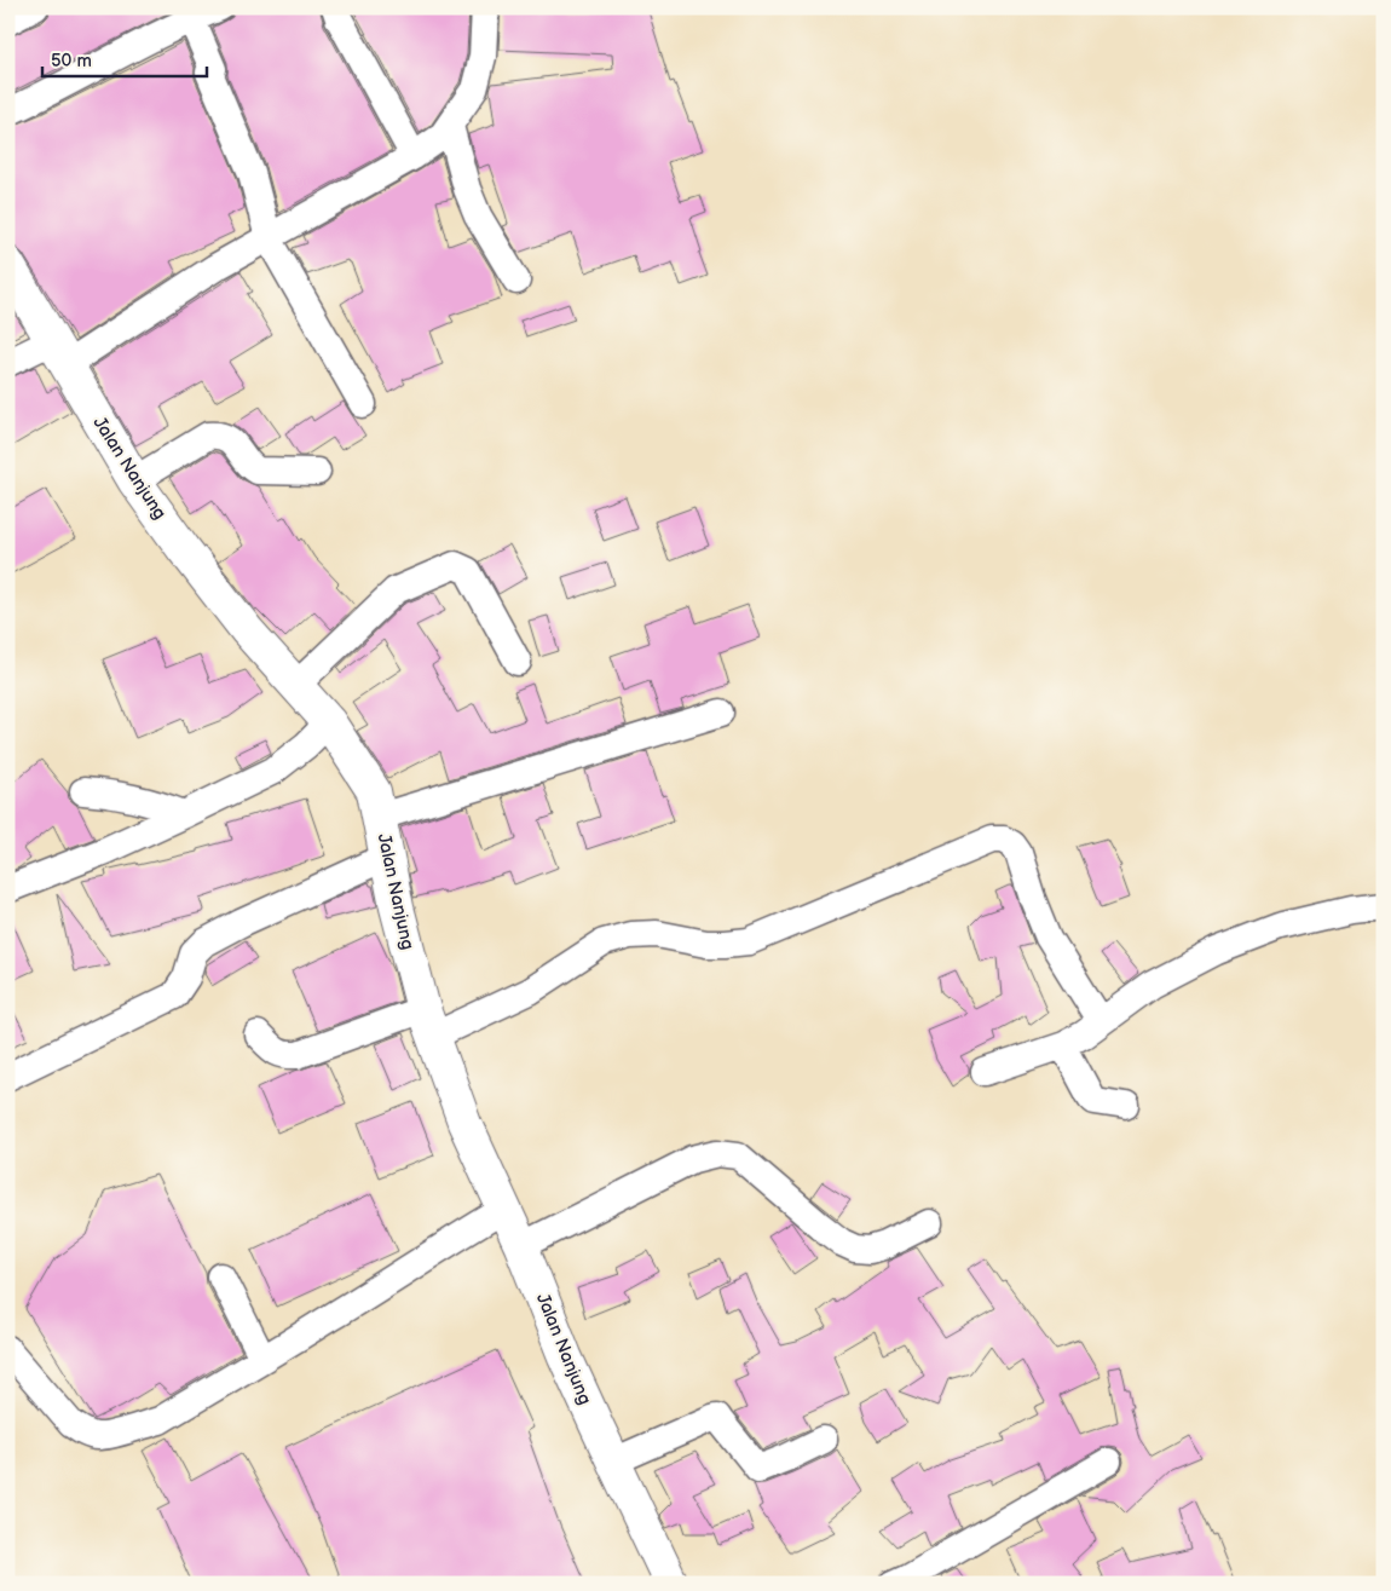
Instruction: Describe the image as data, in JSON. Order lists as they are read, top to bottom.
{
  "streets": {
    "main road": ["Jalan Nanjung"]
  },
  "scale_bar": "50 m"
}
